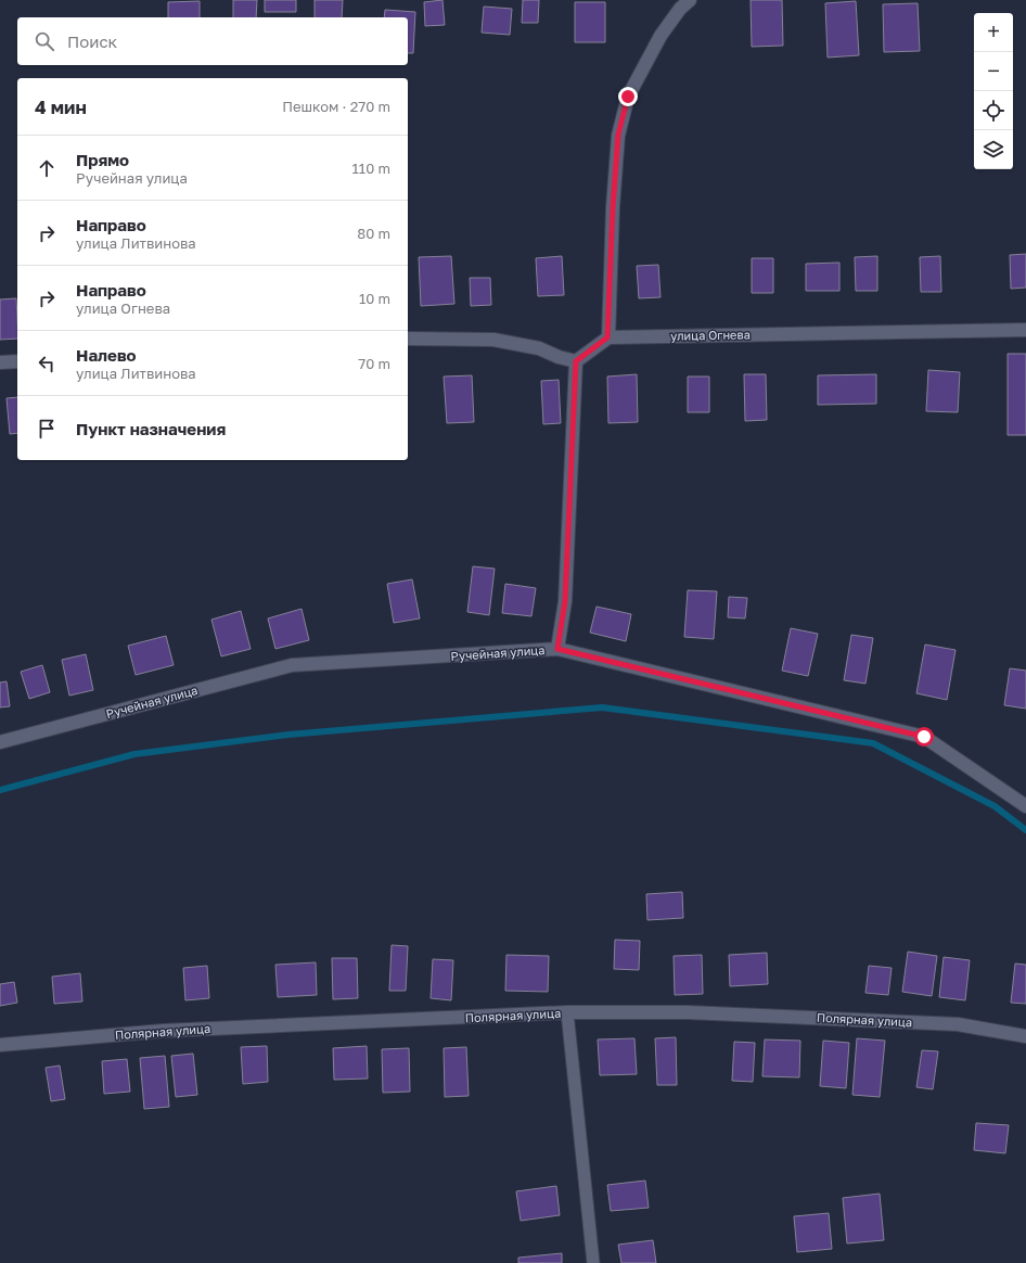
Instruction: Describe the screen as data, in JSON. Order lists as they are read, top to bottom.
{
  "streets": {
    "street": ["улица Огнева", "Ручейная улица", "Полярная улица"]
  },
  "page": {
    "map_buttons": ["+", "−"],
    "search": "Поиск",
    "heading": ["4 мин", "Пешком · 270 m"],
    "list": [
      ["Прямо", "Ручейная улица", "110 m"],
      ["Направо", "улица Литвинова", "80 m"],
      ["Направо", "улица Огнева", "10 m"],
      ["Налево", "улица Литвинова", "70 m"],
      "Пункт назначения"
    ]
  }
}
